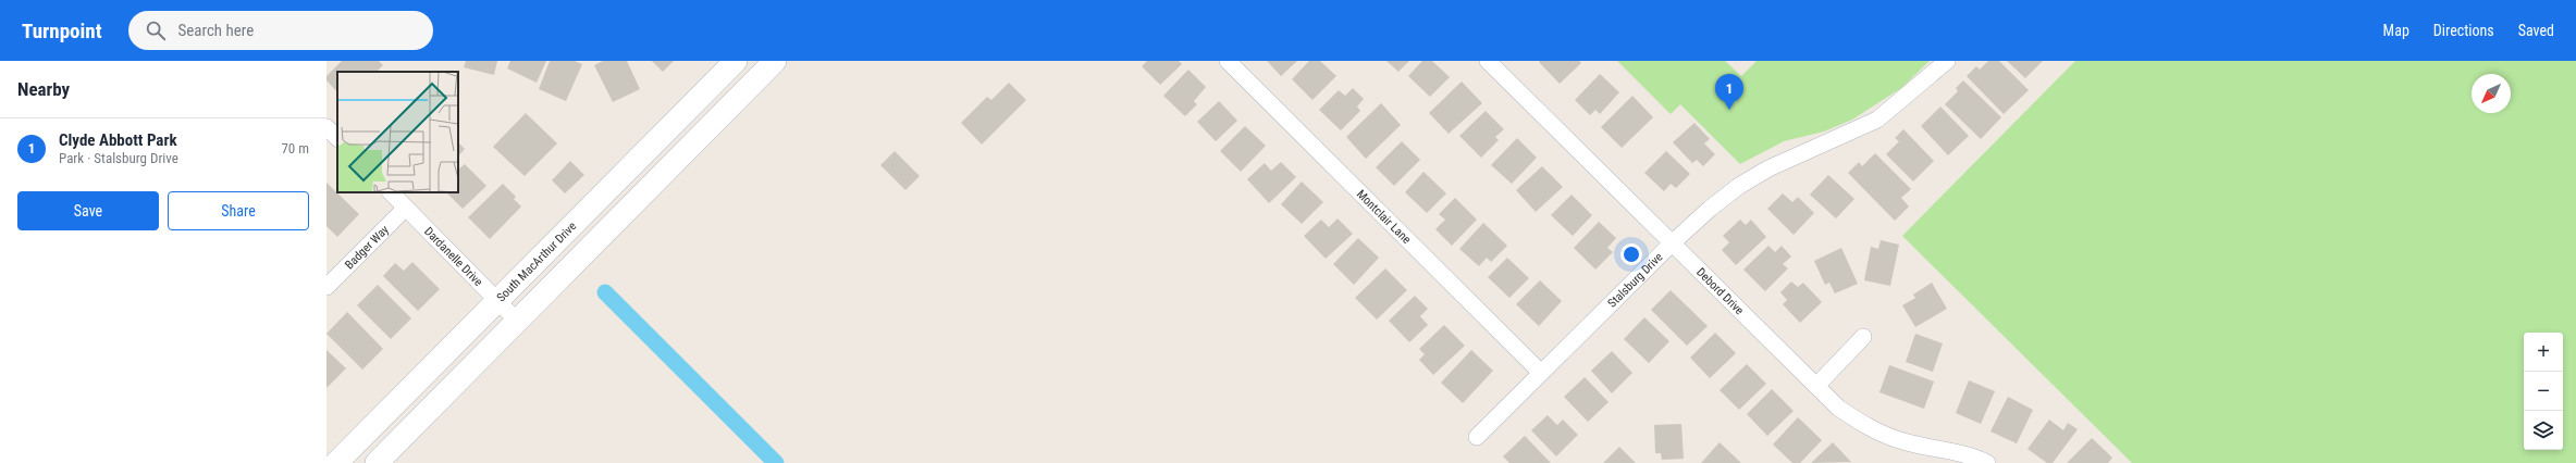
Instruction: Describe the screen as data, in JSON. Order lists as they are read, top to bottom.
{
  "streets": {
    "main road": ["South MacArthur Drive"],
    "street": [
      "Montclair Lane",
      "Badger Way",
      "Dardanelle Drive",
      "Stalsburg Drive",
      "Debord Drive"
    ]
  },
  "crossings": [
    ["Montclair Lane", "Stalsburg Drive"],
    ["Badger Way", "Dardanelle Drive"],
    ["Dardanelle Drive", "South MacArthur Drive"],
    ["Stalsburg Drive", "Debord Drive"]
  ],
  "north": "bottom left",
  "page": {
    "header": "Turnpoint",
    "search": "Search here",
    "nav": ["Map", "Directions", "Saved"],
    "heading": "Nearby",
    "pins": "1",
    "list": [
      {
        "mark": "1",
        "name": "Clyde Abbott Park",
        "note": "Park · Stalsburg Drive",
        "value": "70 m"
      }
    ],
    "buttons": ["Save", "Share"],
    "map_buttons": ["+", "−"]
  }
}
